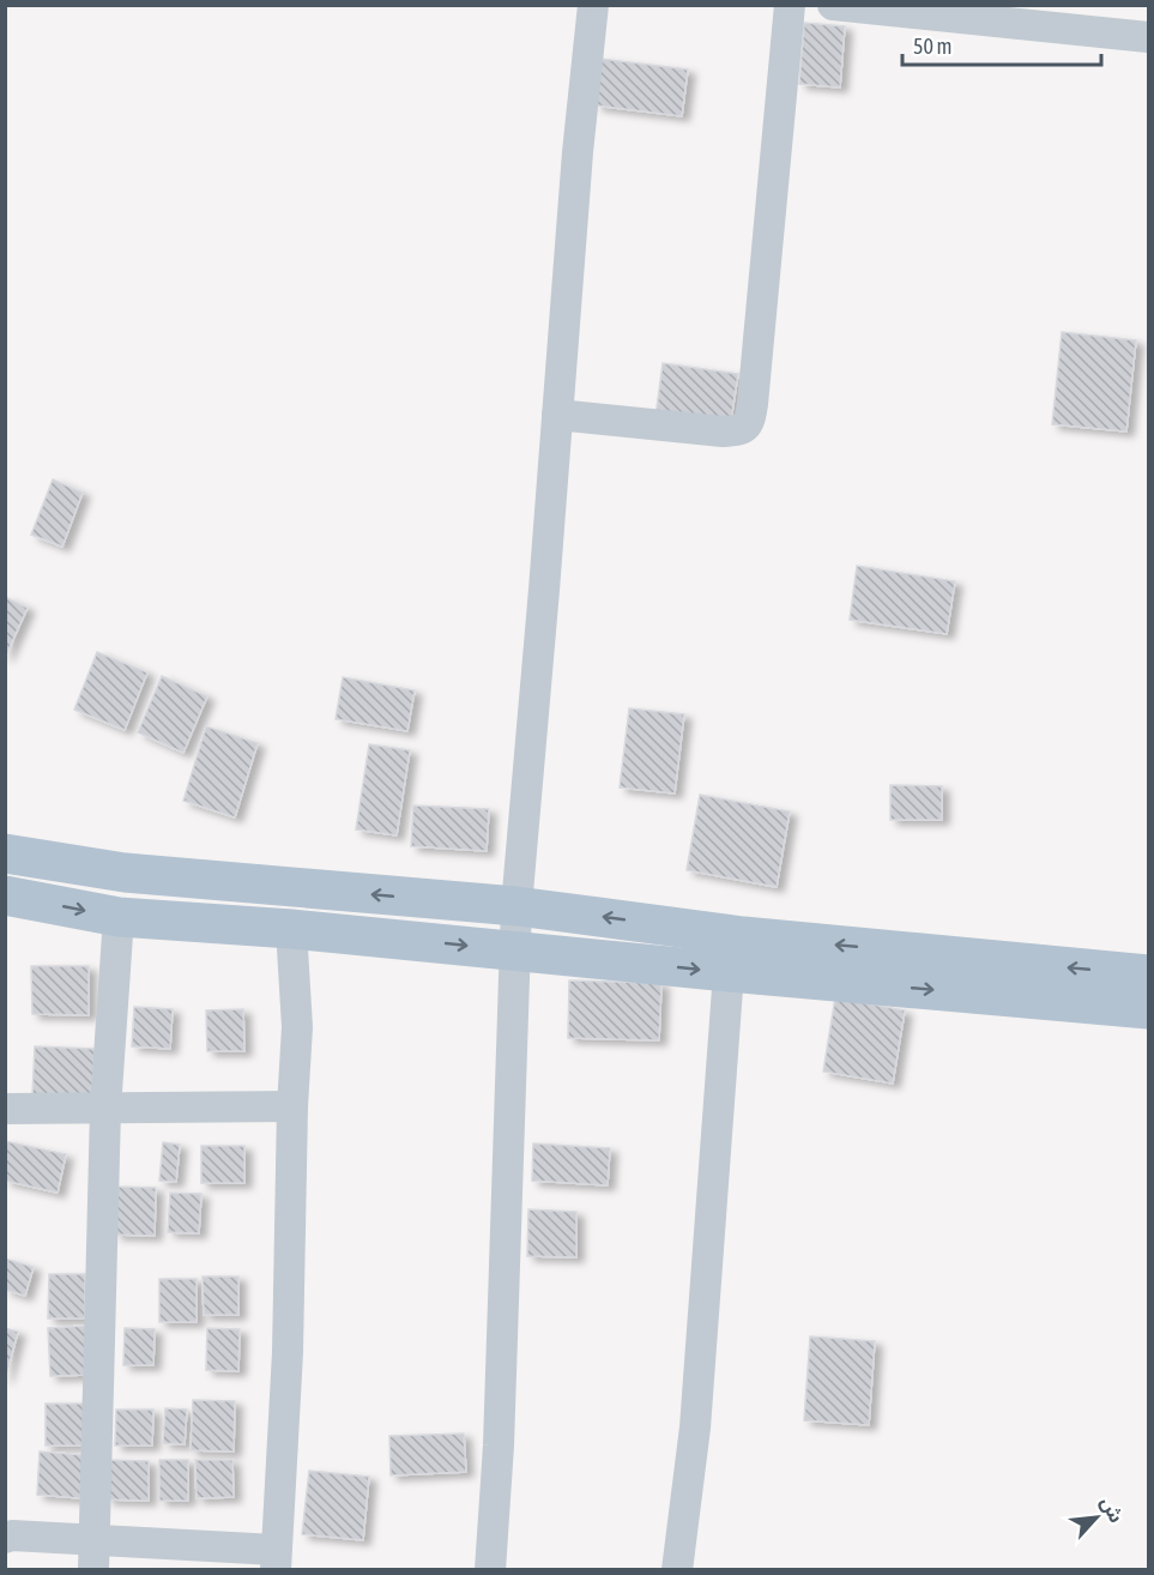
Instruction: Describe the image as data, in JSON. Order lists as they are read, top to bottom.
{
  "scale_bar": "50 m",
  "north": "top right"
}
